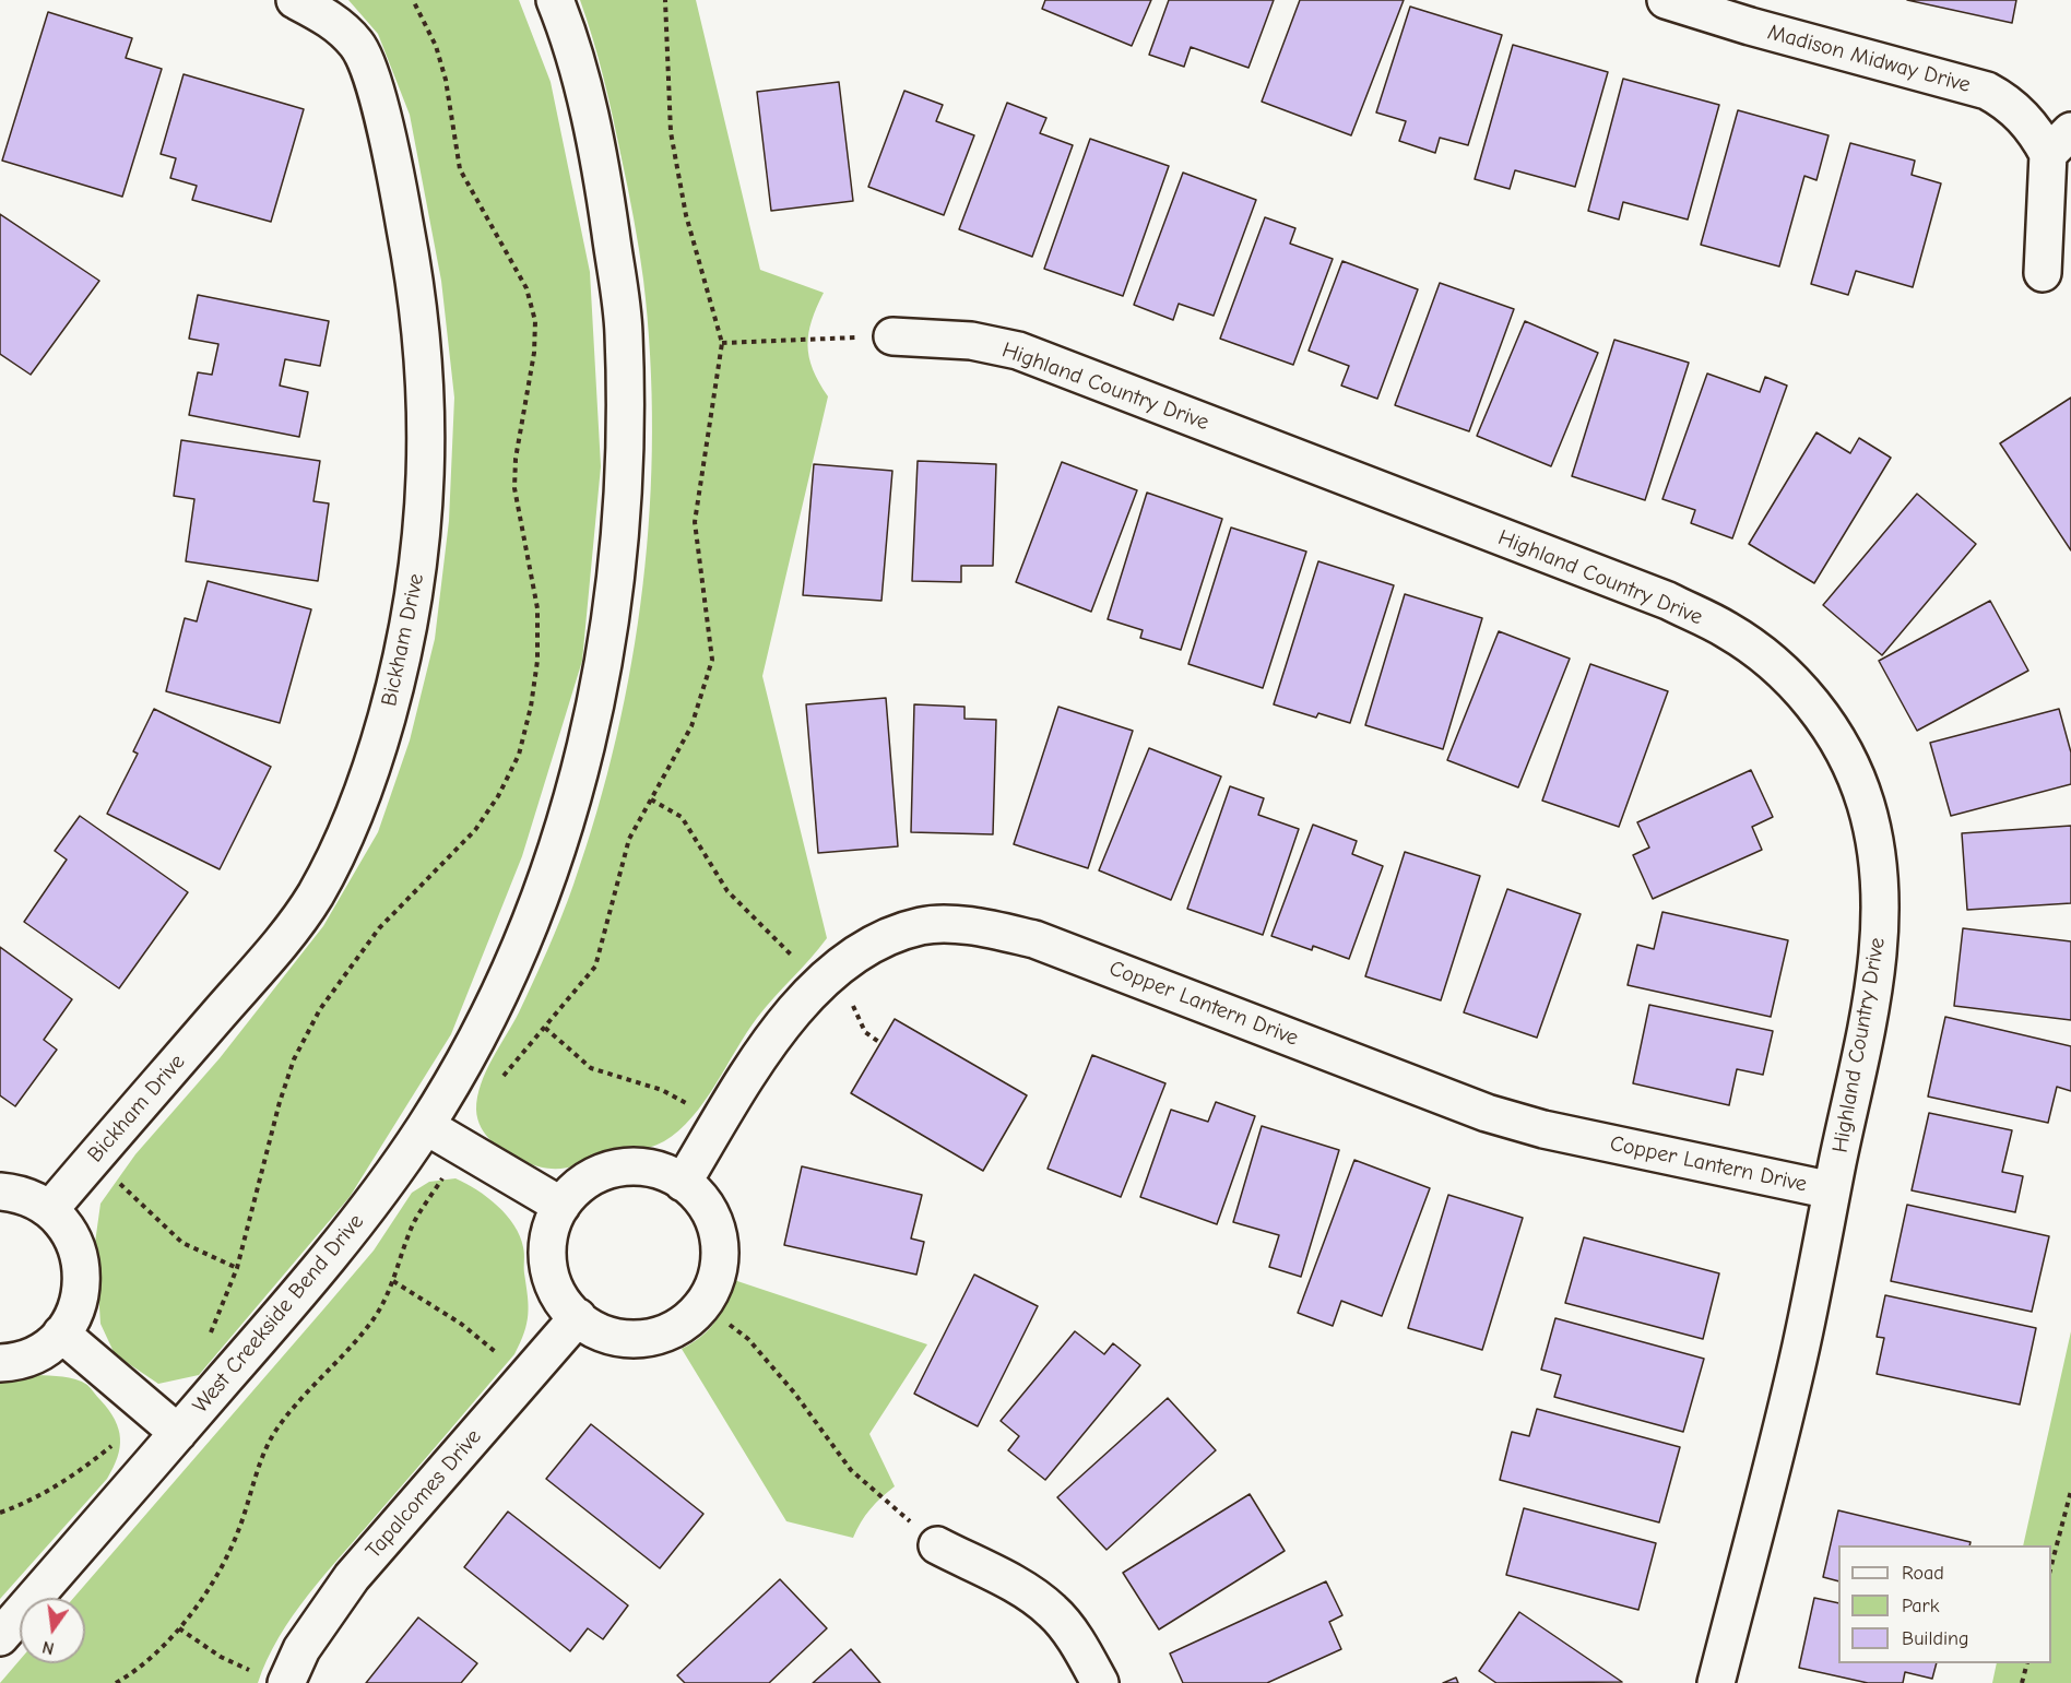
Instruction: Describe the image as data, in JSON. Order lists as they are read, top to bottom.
{
  "streets": {
    "street": [
      "Madison Midway Drive",
      "Highland Country Drive",
      "Bickham Drive",
      "Copper Lantern Drive",
      "West Creekside Bend Drive",
      "Tapalcomes Drive"
    ]
  },
  "crossings": [
    ["Highland Country Drive", "Copper Lantern Drive"],
    ["Copper Lantern Drive", "Tapalcomes Drive"]
  ],
  "legend": ["Road", "Park", "Building"],
  "north": "bottom"
}
